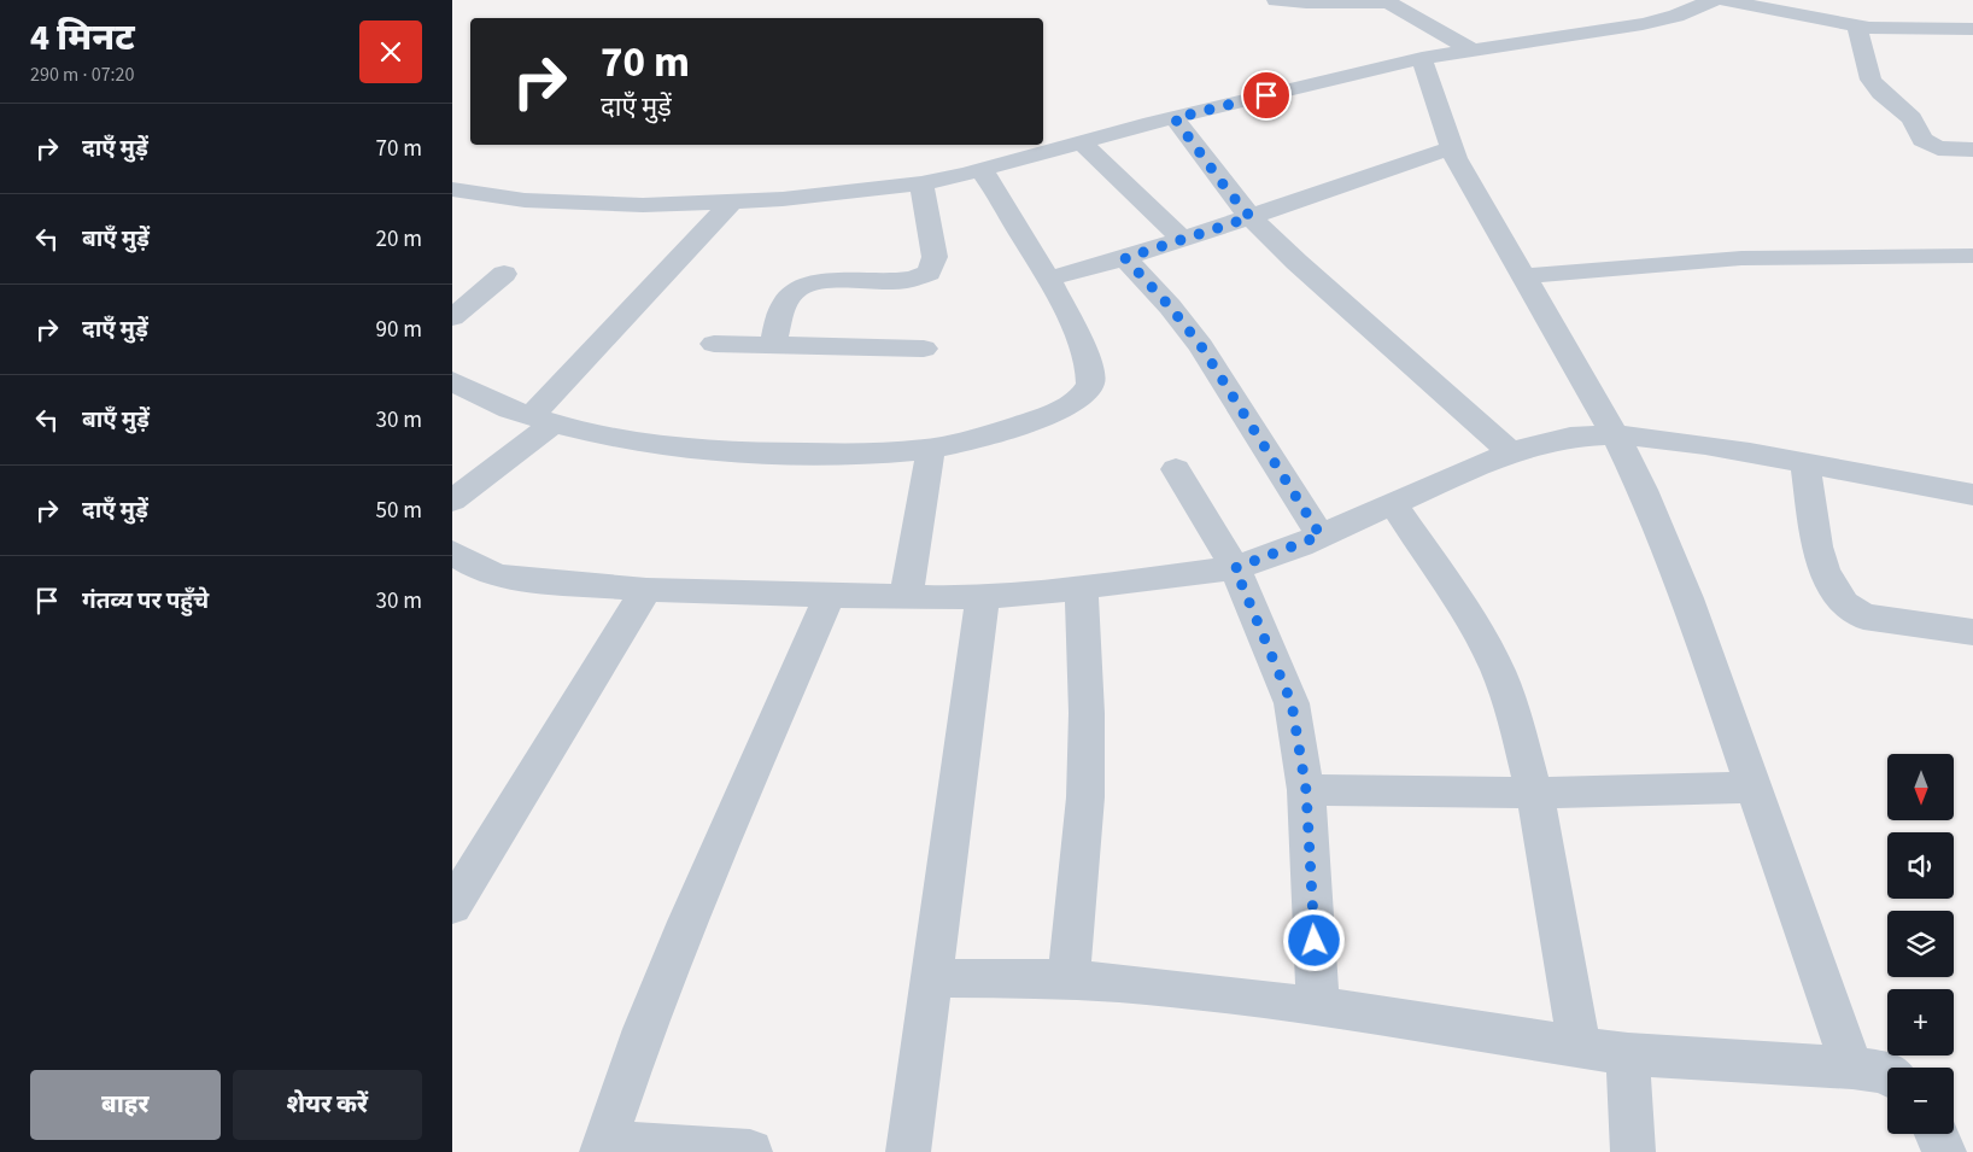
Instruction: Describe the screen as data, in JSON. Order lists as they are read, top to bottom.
{
  "north": "bottom",
  "page": {
    "heading": ["4 मिनट", "290 m · 07:20"],
    "turn": ["70 m", "दाएँ मुड़ें"],
    "list": [
      {
        "name": "दाएँ मुड़ें",
        "value": "70 m"
      },
      {
        "name": "बाएँ मुड़ें",
        "value": "20 m"
      },
      {
        "name": "दाएँ मुड़ें",
        "value": "90 m"
      },
      {
        "name": "बाएँ मुड़ें",
        "value": "30 m"
      },
      {
        "name": "दाएँ मुड़ें",
        "value": "50 m"
      },
      {
        "name": "गंतव्य पर पहुँचे",
        "value": "30 m"
      }
    ],
    "map_buttons": ["+", "−"],
    "buttons": ["बाहर", "शेयर करें"]
  }
}
